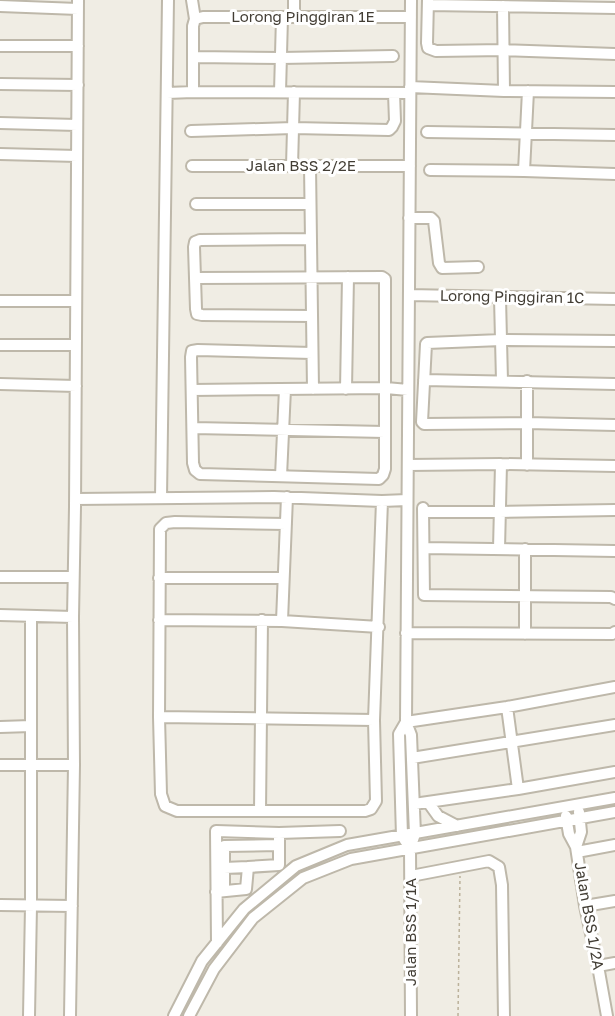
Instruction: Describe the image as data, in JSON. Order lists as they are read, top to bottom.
{
  "streets": {
    "street": [
      "Lorong Pinggiran 1E",
      "Jalan BSS 2/2E",
      "Lorong Pinggiran 1C",
      "Jalan BSS 1/2A",
      "Jalan BSS 1/1A"
    ]
  }
}
